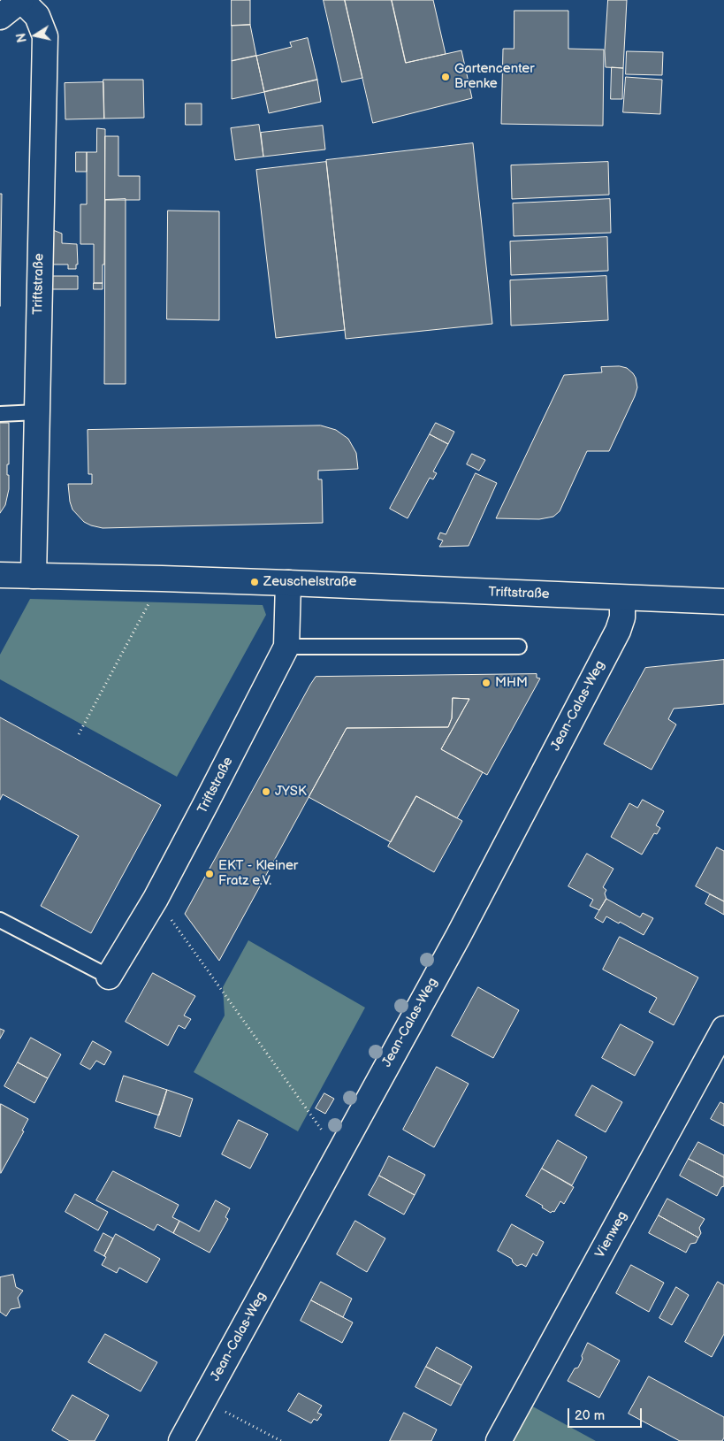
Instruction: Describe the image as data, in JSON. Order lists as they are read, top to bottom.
{
  "streets": {
    "street": ["Triftstraße", "Jean-Calas-Weg", "Vienweg"]
  },
  "crossings": [
    ["Triftstraße", "Jean-Calas-Weg"]
  ],
  "places": [
    "Gartencenter Brenke",
    "Zeuschelstraße",
    "MHM",
    "JYSK",
    "EKT - Kleiner Fratz e.V."
  ],
  "scale_bar": "20 m",
  "north": "left"
}
